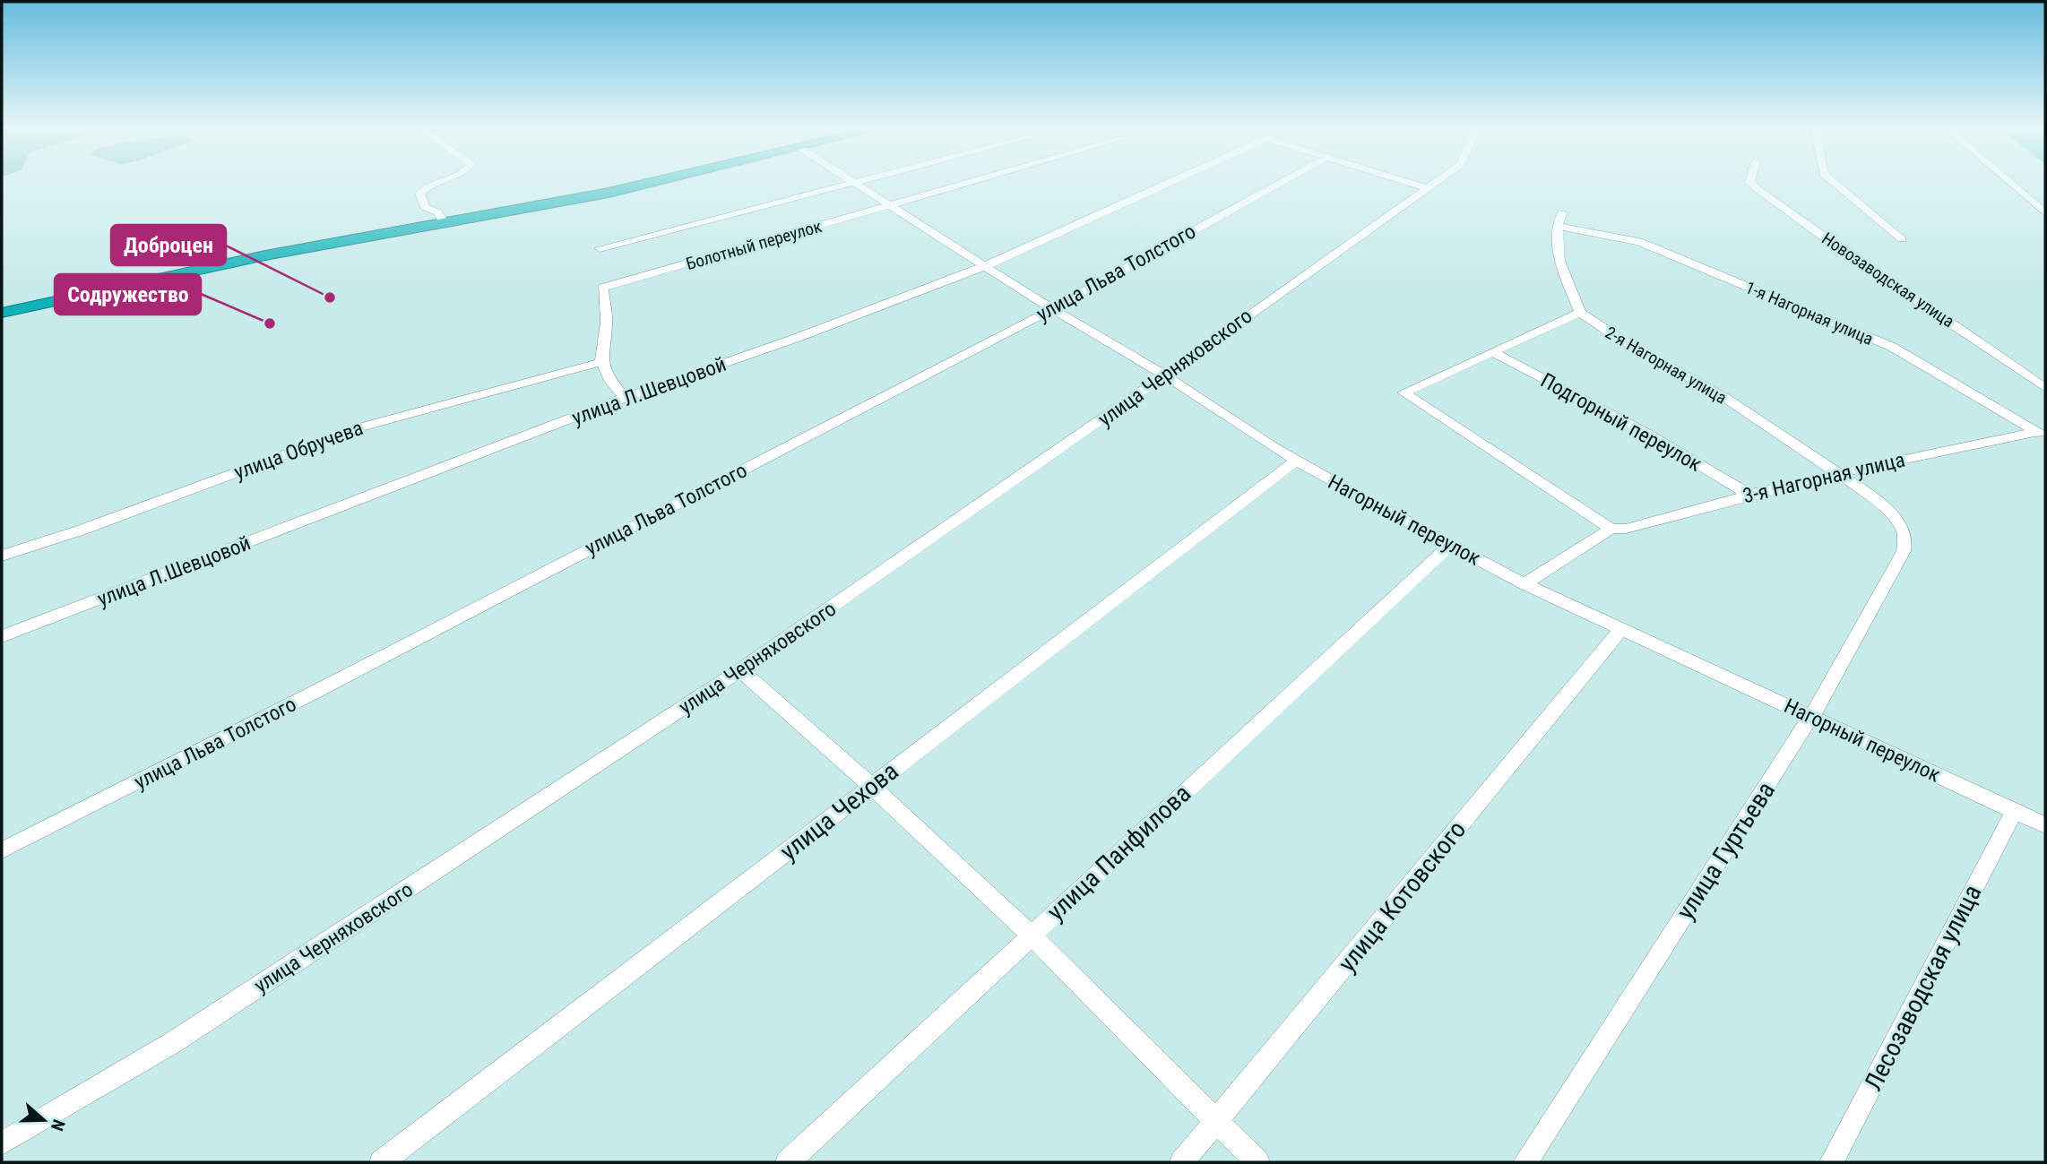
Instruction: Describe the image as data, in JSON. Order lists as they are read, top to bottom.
{
  "streets": {
    "street": [
      "Болотный переулок",
      "улица Льва Толстого",
      "Новозаводская улица",
      "1-я Нагорная улица",
      "2-я Нагорная улица",
      "улица Черняховского",
      "улица Л.Шевцовой",
      "Подгорный переулок",
      "улица Обручева",
      "3-я Нагорная улица",
      "Нагорный переулок",
      "улица Чехова",
      "улица Гуртьева",
      "улица Панфилова",
      "улица Котовского",
      "Лесозаводская улица"
    ]
  },
  "crossings": [
    ["Болотный переулок", "улица Обручева"],
    ["Болотный переулок", "Нагорный переулок"],
    ["улица Льва Толстого", "Нагорный переулок"],
    ["1-я Нагорная улица", "3-я Нагорная улица"],
    ["2-я Нагорная улица", "3-я Нагорная улица"],
    ["2-я Нагорная улица", "улица Гуртьева"],
    ["улица Черняховского", "Нагорный переулок"],
    ["улица Л.Шевцовой", "Нагорный переулок"],
    ["Подгорный переулок", "3-я Нагорная улица"],
    ["3-я Нагорная улица", "Нагорный переулок"],
    ["Нагорный переулок", "улица Чехова"],
    ["Нагорный переулок", "улица Гуртьева"],
    ["Нагорный переулок", "улица Панфилова"],
    ["Нагорный переулок", "улица Котовского"],
    ["Нагорный переулок", "Лесозаводская улица"]
  ],
  "places": ["Доброцен", "Содружество"],
  "north": "right"
}
